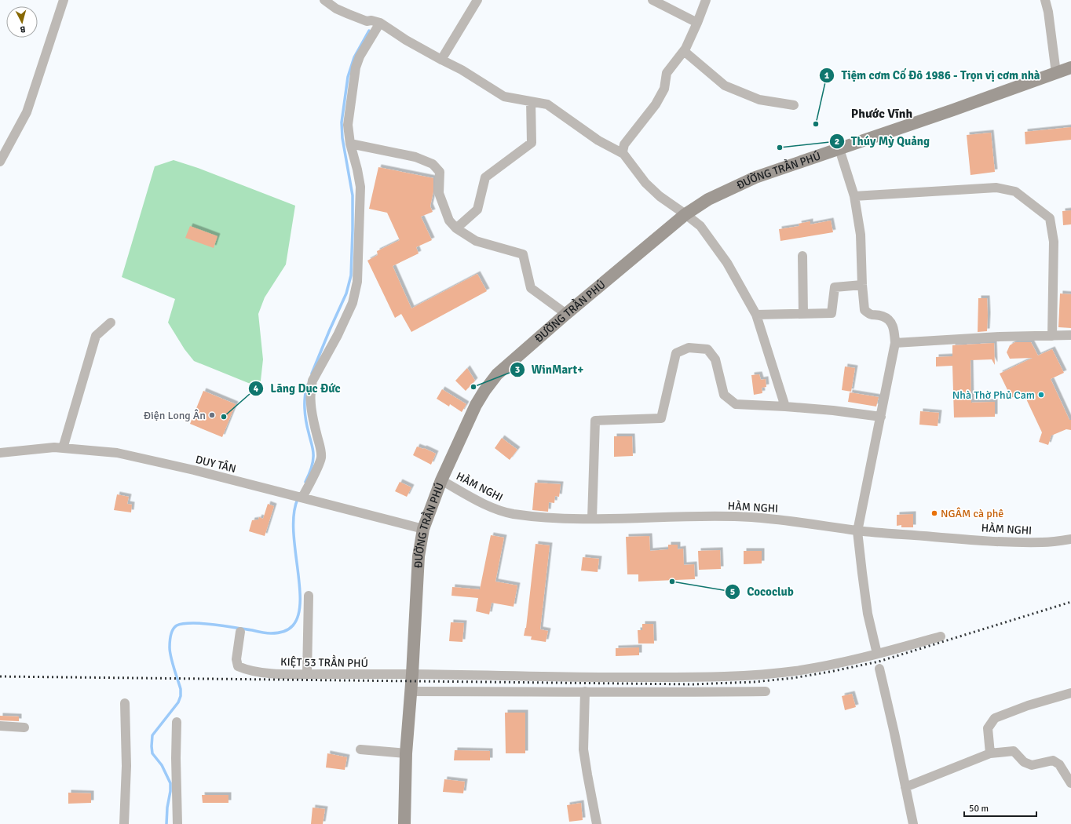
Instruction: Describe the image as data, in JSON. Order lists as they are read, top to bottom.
{
  "streets": {
    "street": [
      "ĐƯỜNG TRẦN PHÚ",
      "DUY TÂN",
      "HÀM NGHI",
      "KIỆT 53 TRẦN PHÚ"
    ]
  },
  "crossings": [
    ["ĐƯỜNG TRẦN PHÚ", "DUY TÂN"],
    ["ĐƯỜNG TRẦN PHÚ", "HÀM NGHI"],
    ["ĐƯỜNG TRẦN PHÚ", "KIỆT 53 TRẦN PHÚ"]
  ],
  "districts": ["Phước Vĩnh"],
  "places": [
    "Tiệm cơm Cố Đô 1986 - Trọn vị cơm nhà",
    "Thúy Mỳ Quảng",
    "WinMart+",
    "Nhà Thờ Phủ Cam",
    "Điện Long Ân",
    "Lăng Dục Đức",
    "NGÂM cà phê",
    "Cococlub"
  ],
  "scale_bar": "50 m",
  "north": "bottom"
}
